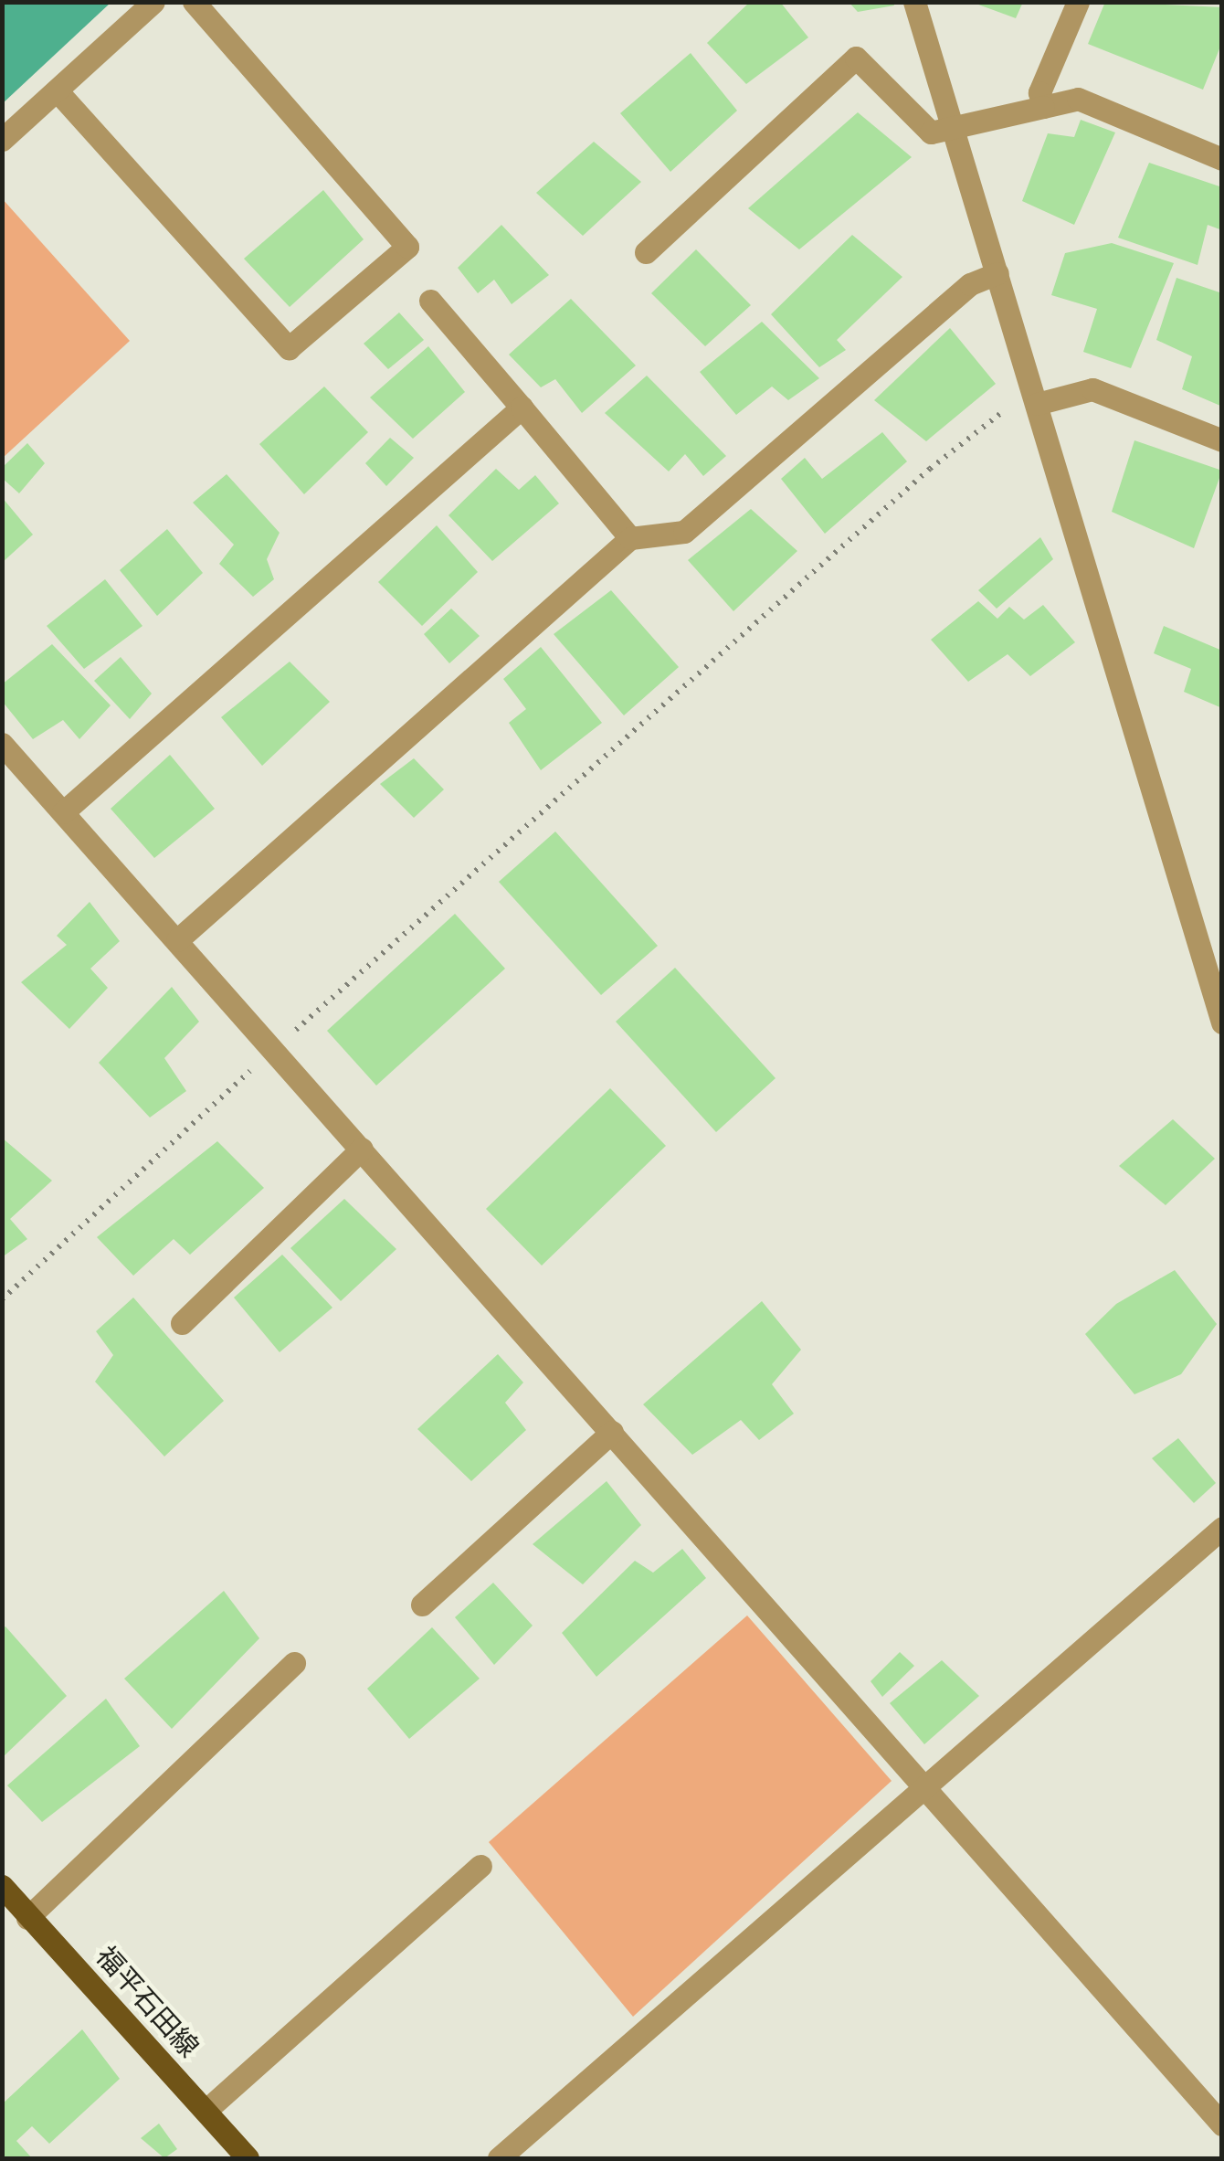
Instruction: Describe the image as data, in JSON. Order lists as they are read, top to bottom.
{
  "streets": {
    "main road": ["福平石田線"]
  }
}
